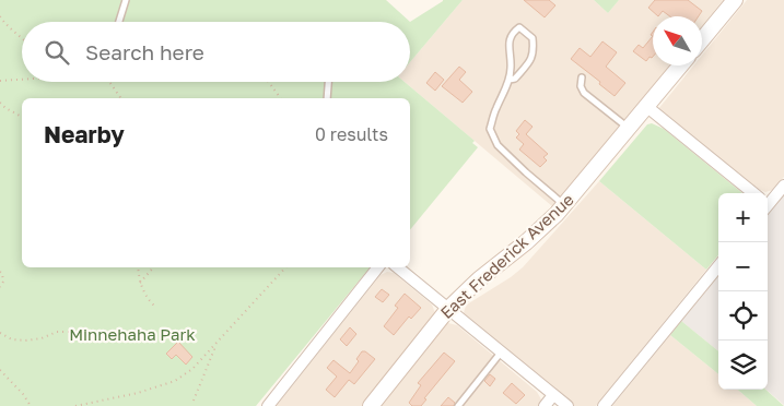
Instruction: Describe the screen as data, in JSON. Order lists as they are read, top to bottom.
{
  "streets": {
    "main road": ["East Frederick Avenue"]
  },
  "parks": ["Minnehaha Park"],
  "north": "top left",
  "page": {
    "search": "Search here",
    "heading": ["Nearby", "0 results"],
    "map_buttons": ["+", "−"]
  }
}
